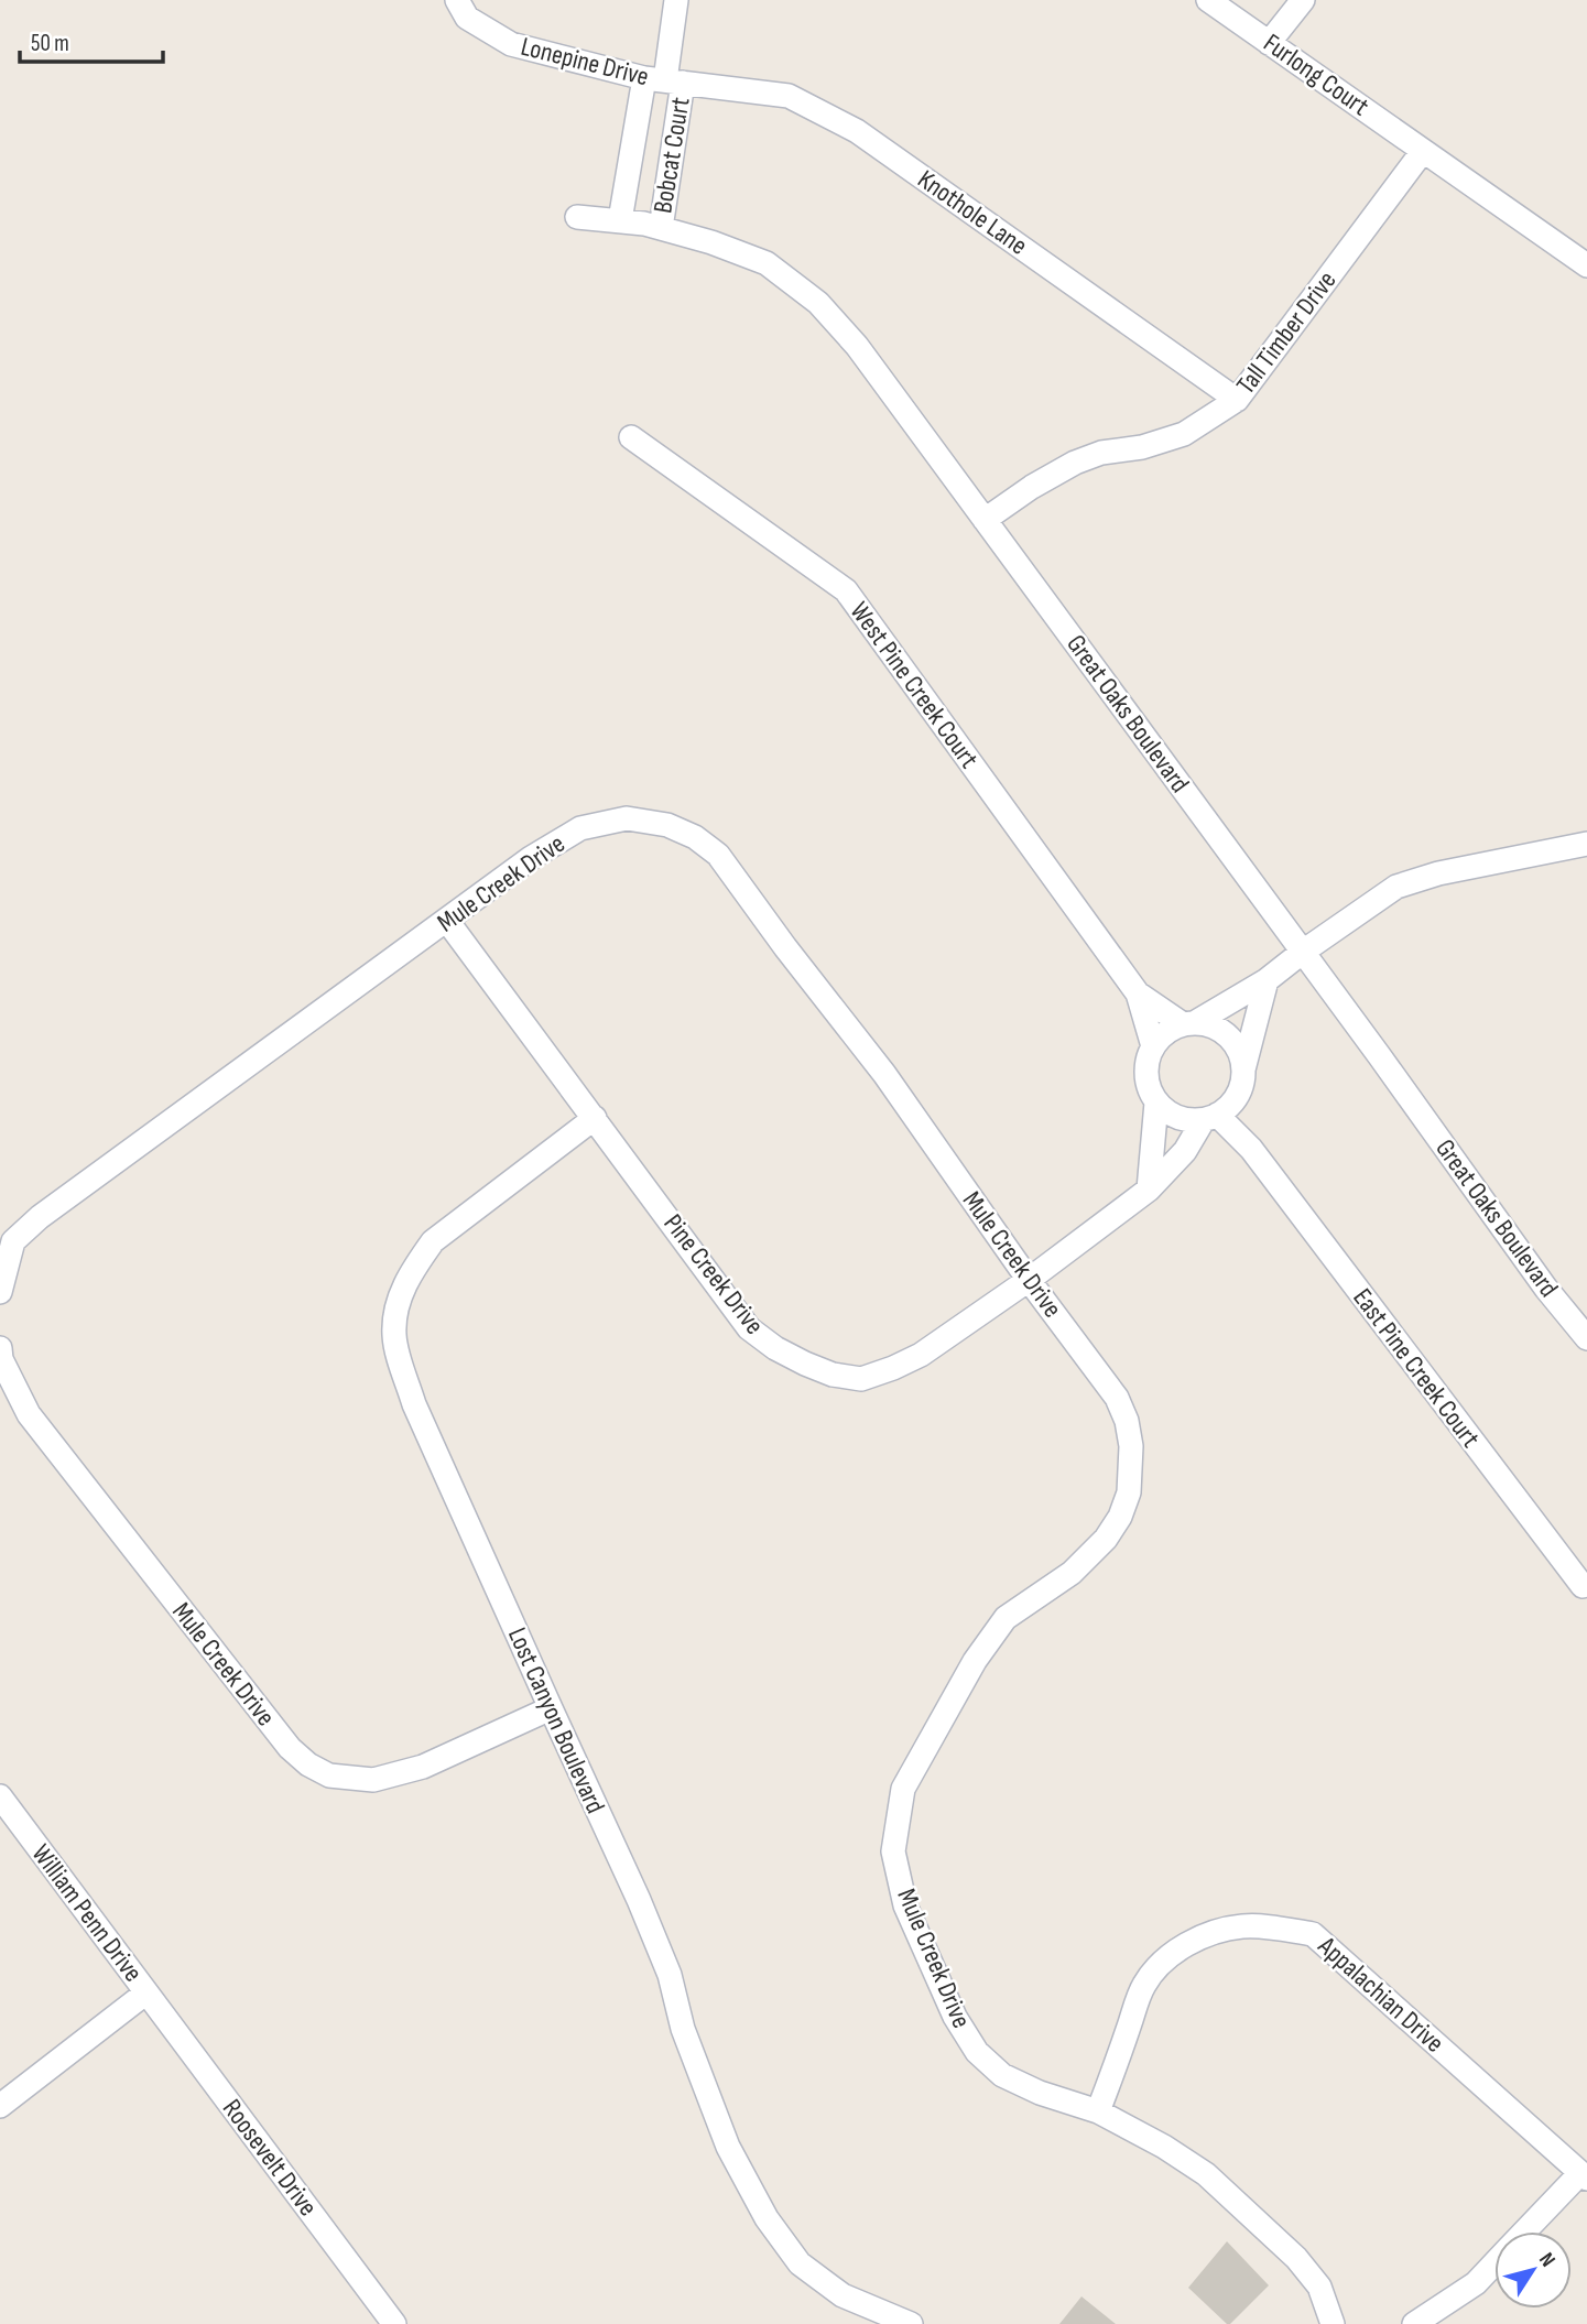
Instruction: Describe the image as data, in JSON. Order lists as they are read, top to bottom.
{
  "streets": {
    "street": [
      "Lonepine Drive",
      "Furlong Court",
      "Bobcat Court",
      "Knothole Lane",
      "Tall Timber Drive",
      "West Pine Creek Court",
      "Great Oaks Boulevard",
      "Mule Creek Drive",
      "Pine Creek Drive",
      "East Pine Creek Court",
      "Lost Canyon Boulevard",
      "William Penn Drive",
      "Appalachian Drive",
      "Roosevelt Drive"
    ]
  },
  "crossings": [
    ["Lonepine Drive", "Bobcat Court"],
    ["Lonepine Drive", "Knothole Lane"],
    ["Furlong Court", "Tall Timber Drive"],
    ["Bobcat Court", "Knothole Lane"],
    ["Bobcat Court", "Great Oaks Boulevard"],
    ["Knothole Lane", "Tall Timber Drive"],
    ["Tall Timber Drive", "Great Oaks Boulevard"],
    ["West Pine Creek Court", "Pine Creek Drive"],
    ["West Pine Creek Court", "East Pine Creek Court"],
    ["Mule Creek Drive", "Pine Creek Drive"],
    ["Mule Creek Drive", "Lost Canyon Boulevard"],
    ["Mule Creek Drive", "Appalachian Drive"],
    ["Pine Creek Drive", "East Pine Creek Court"],
    ["Pine Creek Drive", "Lost Canyon Boulevard"],
    ["William Penn Drive", "Roosevelt Drive"]
  ],
  "scale_bar": "50 m",
  "north": "top right"
}
